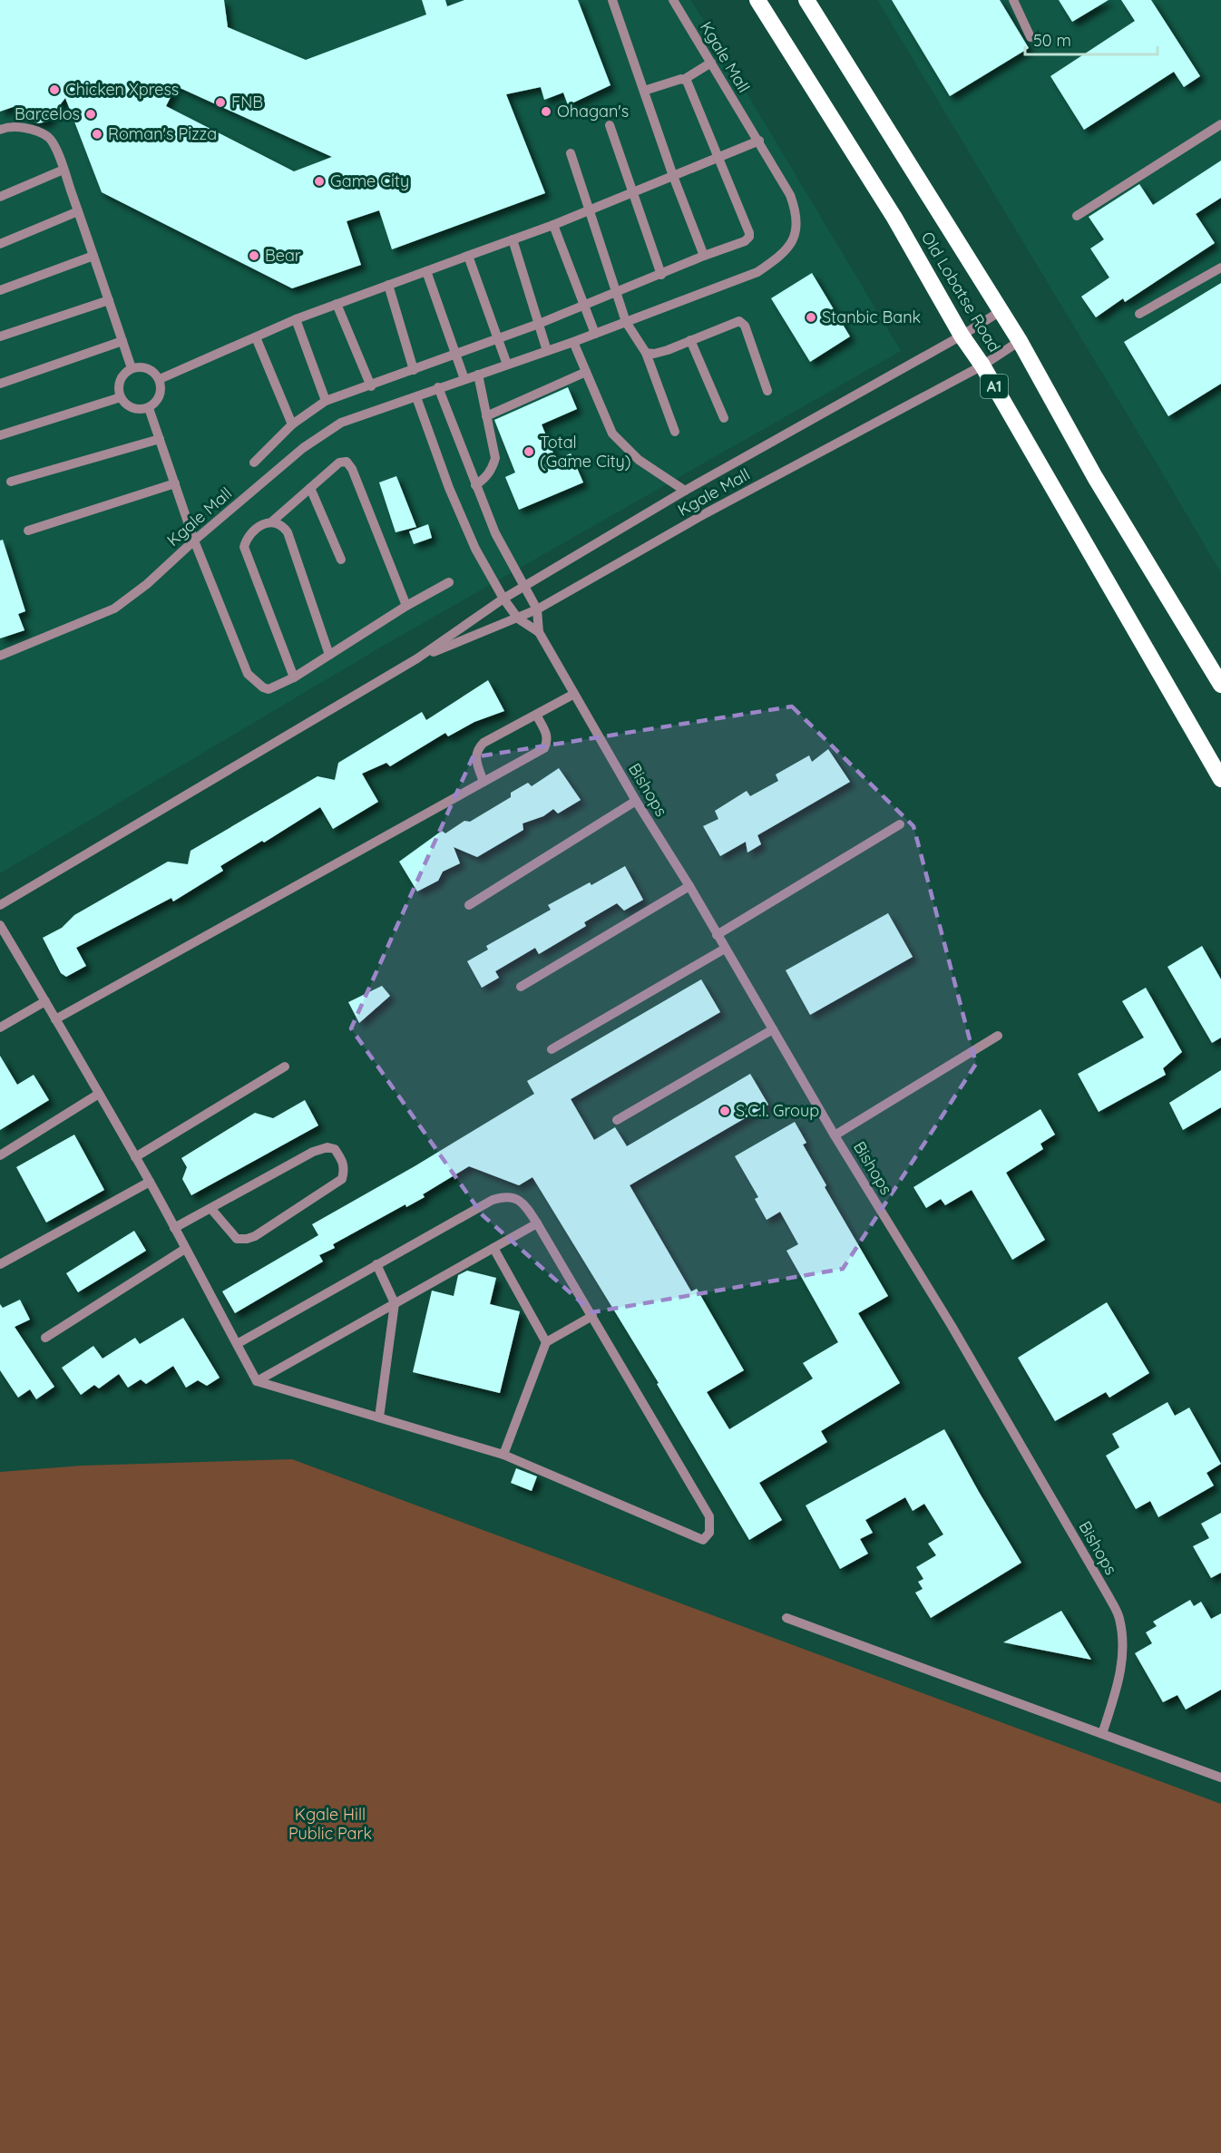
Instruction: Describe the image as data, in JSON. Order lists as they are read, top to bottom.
{
  "streets": {
    "highway": ["Old Lobatse Road", "A1"],
    "street": ["Kgale Mall", "Bishops"]
  },
  "crossings": [
    ["Kgale Mall", "Old Lobatse Road"],
    ["Kgale Mall", "Bishops"]
  ],
  "parks": ["Kgale Hill Public Park"],
  "places": [
    "Chicken Xpress",
    "FNB",
    "Ohagan's",
    "Barcelos",
    "Roman's Pizza",
    "Game City",
    "Bear",
    "Stanbic Bank",
    "Total (Game City)",
    "S.C.I. Group"
  ],
  "scale_bar": "50 m"
}
